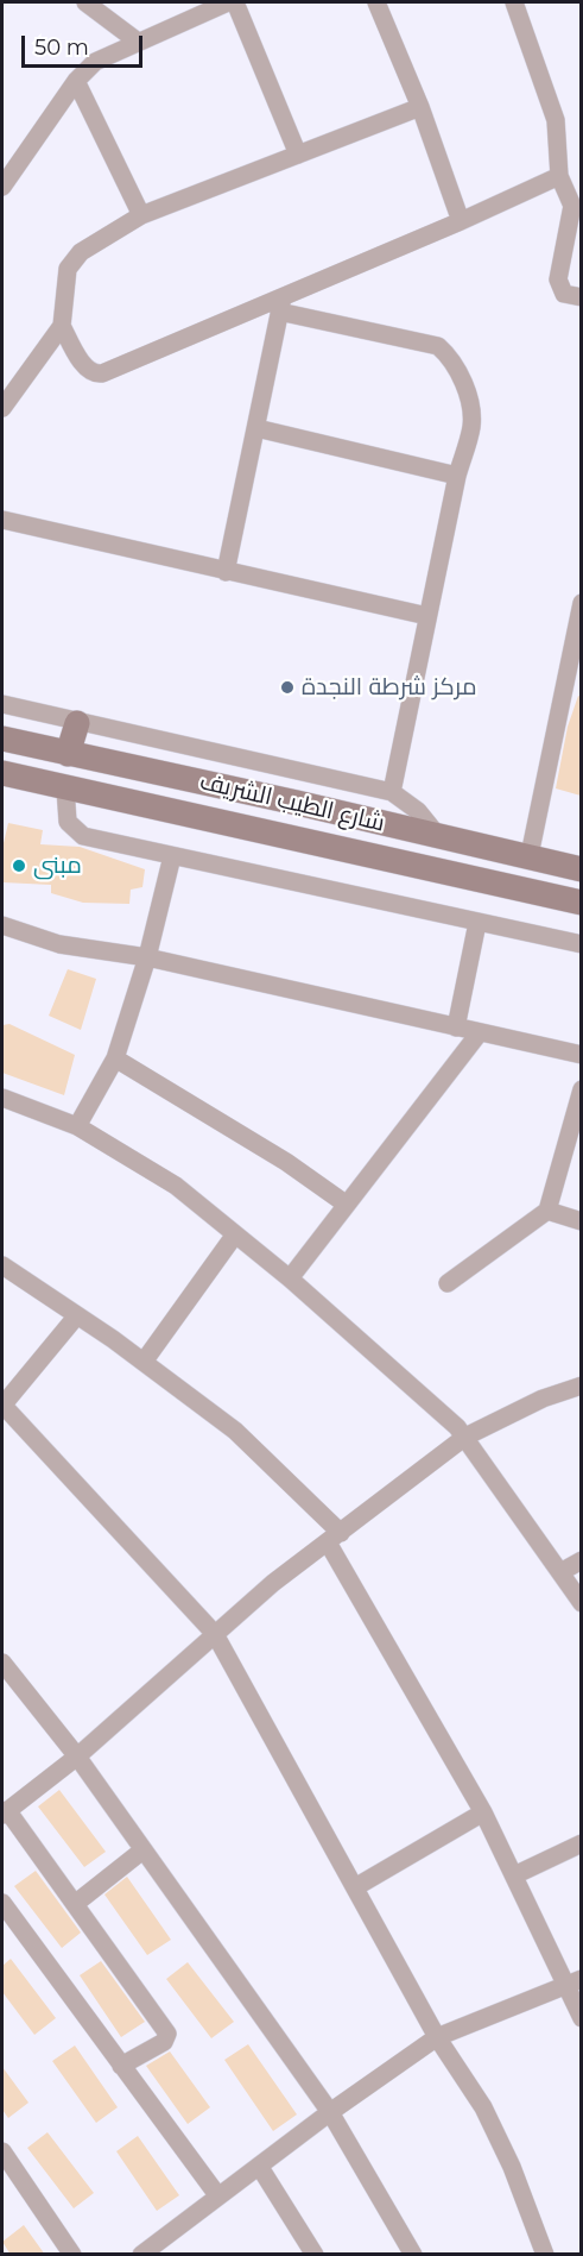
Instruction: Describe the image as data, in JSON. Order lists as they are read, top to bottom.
{
  "streets": {
    "main road": ["شارع الطيب الشريف"]
  },
  "places": ["مركز شرطة النجدة", "مبنى"],
  "scale_bar": "50 m"
}
